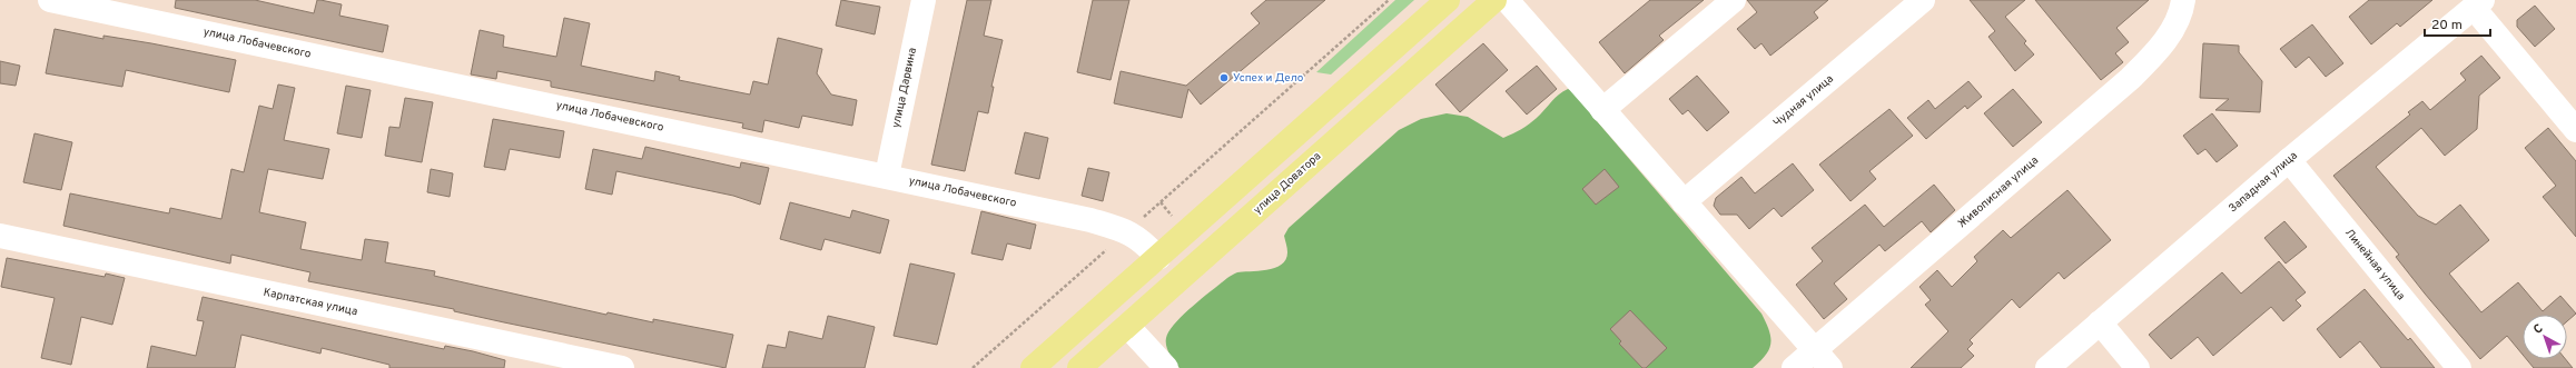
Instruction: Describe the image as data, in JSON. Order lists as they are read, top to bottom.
{
  "streets": {
    "main road": ["улица Доватора"],
    "street": [
      "улица Лобачевского",
      "улица Дарвина",
      "Чудная улица",
      "Западная улица",
      "Живописная улица",
      "Линейная улица",
      "Карпатская улица"
    ]
  },
  "crossings": [
    ["улица Лобачевского", "улица Дарвина"],
    ["Западная улица", "Линейная улица"]
  ],
  "places": ["Успех и Дело"],
  "scale_bar": "20 m",
  "north": "top left"
}
